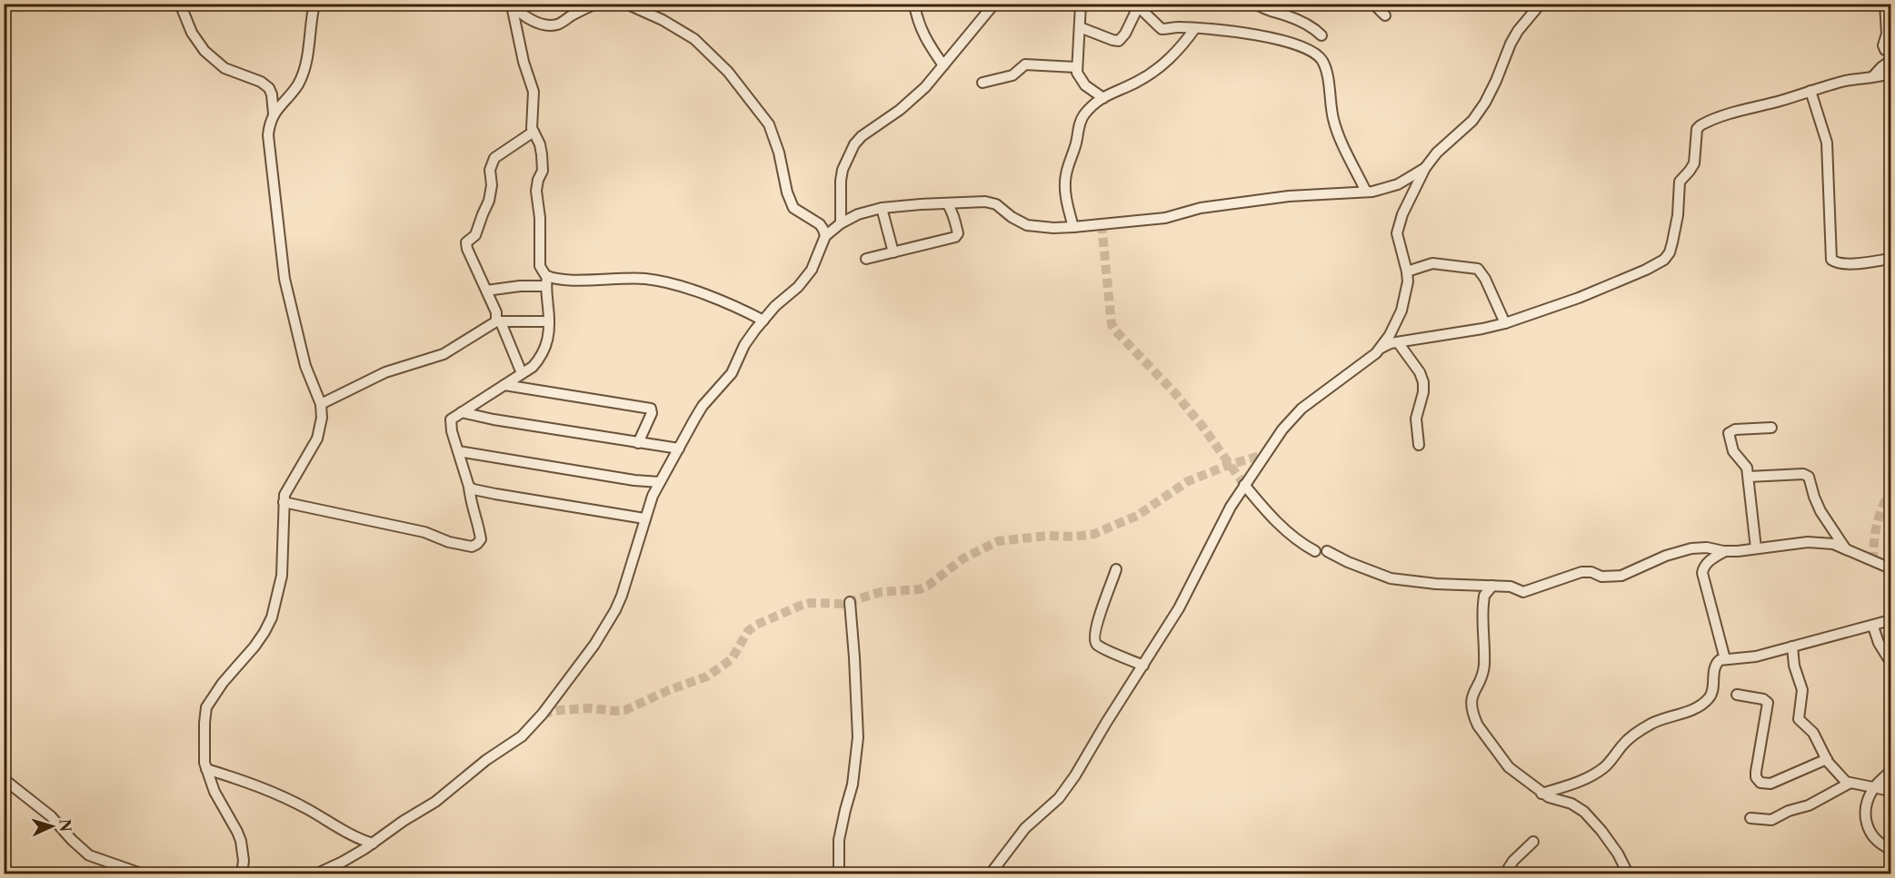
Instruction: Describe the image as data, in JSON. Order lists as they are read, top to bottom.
{
  "north": "right"
}
